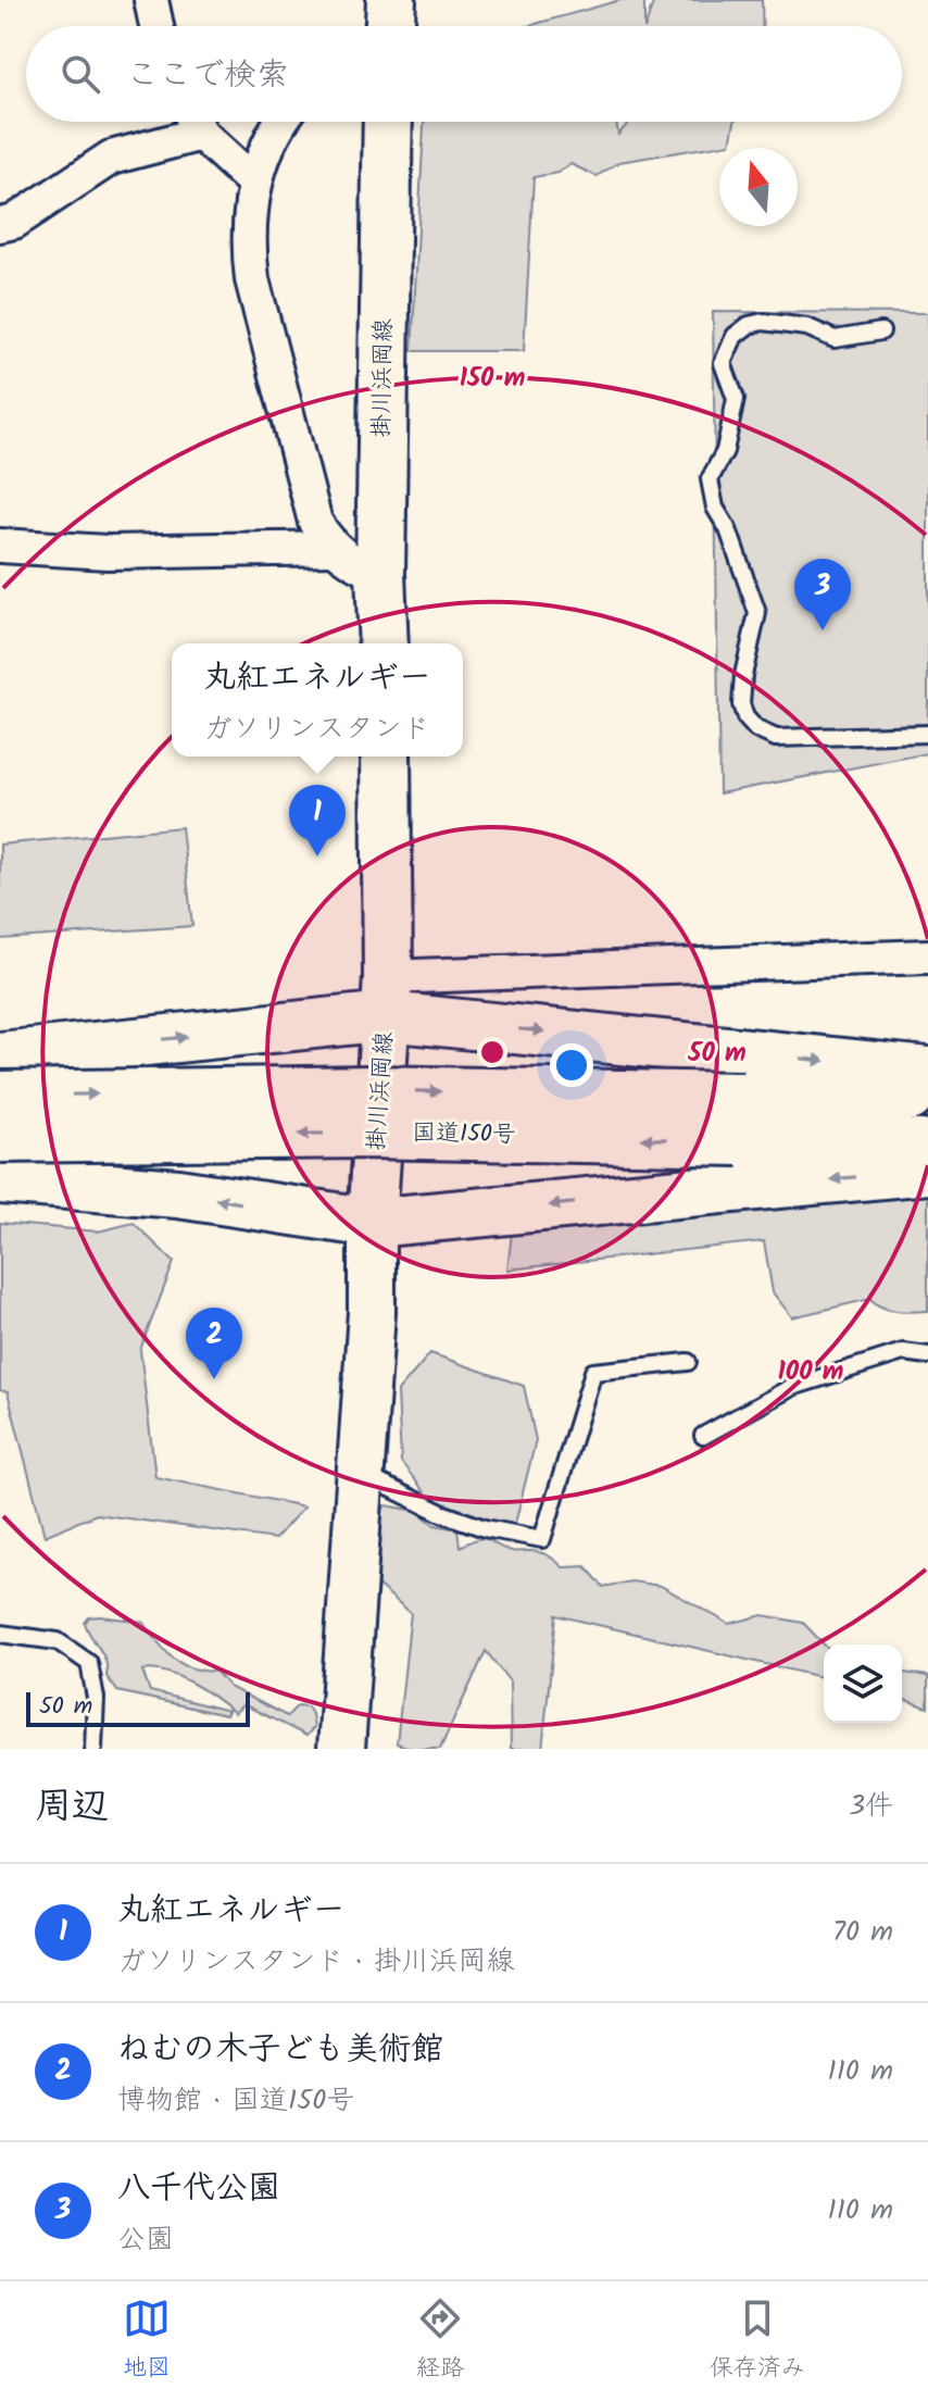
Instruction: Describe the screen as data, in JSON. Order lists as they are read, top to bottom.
{
  "streets": {
    "main road": ["掛川浜岡線", "国道150号"]
  },
  "scale_bar": "50 m",
  "north": "top",
  "page": {
    "search": "ここで検索",
    "pins": ["3", "1", "2"],
    "popup": ["丸紅エネルギー", "ガソリンスタンド"],
    "scale": "50 m",
    "heading": ["周辺", "3件"],
    "list": [
      {
        "mark": "1",
        "name": "丸紅エネルギー",
        "note": "ガソリンスタンド · 掛川浜岡線",
        "value": "70 m"
      },
      {
        "mark": "2",
        "name": "ねむの木子ども美術館",
        "note": "博物館 · 国道150号",
        "value": "110 m"
      },
      {
        "mark": "3",
        "name": "八千代公園",
        "note": "公園",
        "value": "110 m"
      }
    ],
    "nav": ["地図", "経路", "保存済み"]
  },
  "rings": ["150 m", "50 m", "100 m"]
}
